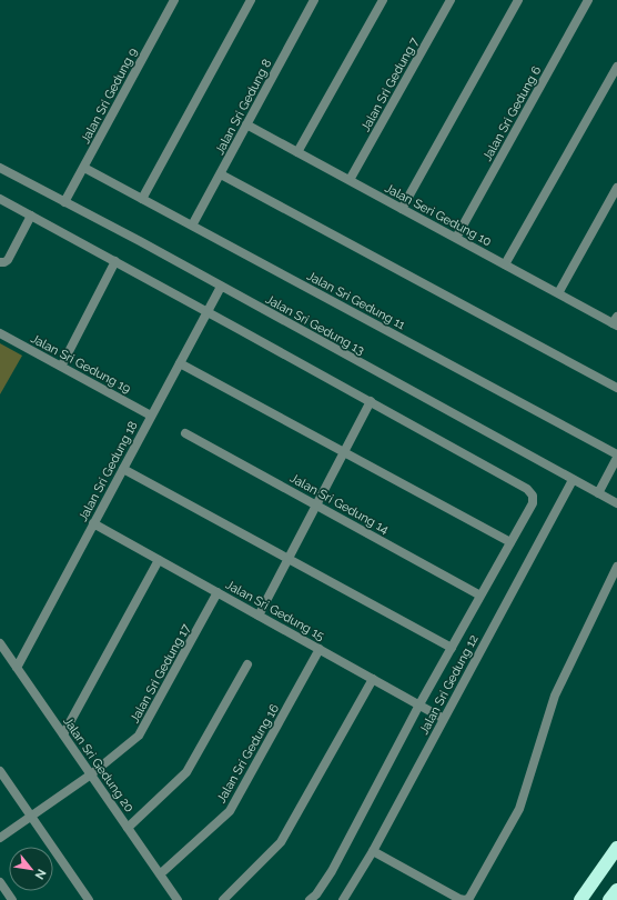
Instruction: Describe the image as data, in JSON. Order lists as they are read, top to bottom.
{
  "streets": {
    "street": [
      "Jalan Sri Gedung 7",
      "Jalan Sri Gedung 9",
      "Jalan Sri Gedung 8",
      "Jalan Sri Gedung 6",
      "Jalan Seri Gedung 10",
      "Jalan Sri Gedung 11",
      "Jalan Sri Gedung 13",
      "Jalan Sri Gedung 19",
      "Jalan Sri Gedung 18",
      "Jalan Sri Gedung 14",
      "Jalan Sri Gedung 15",
      "Jalan Sri Gedung 17",
      "Jalan Sri Gedung 12",
      "Jalan Sri Gedung 16",
      "Jalan Sri Gedung 20"
    ]
  },
  "crossings": [
    ["Jalan Sri Gedung 7", "Jalan Seri Gedung 10"],
    ["Jalan Sri Gedung 9", "Jalan Sri Gedung 11"],
    ["Jalan Sri Gedung 9", "Jalan Sri Gedung 13"],
    ["Jalan Sri Gedung 8", "Jalan Seri Gedung 10"],
    ["Jalan Sri Gedung 8", "Jalan Sri Gedung 11"],
    ["Jalan Sri Gedung 6", "Jalan Seri Gedung 10"],
    ["Jalan Sri Gedung 13", "Jalan Sri Gedung 18"],
    ["Jalan Sri Gedung 13", "Jalan Sri Gedung 12"],
    ["Jalan Sri Gedung 19", "Jalan Sri Gedung 18"],
    ["Jalan Sri Gedung 18", "Jalan Sri Gedung 15"],
    ["Jalan Sri Gedung 18", "Jalan Sri Gedung 20"],
    ["Jalan Sri Gedung 14", "Jalan Sri Gedung 12"],
    ["Jalan Sri Gedung 15", "Jalan Sri Gedung 17"],
    ["Jalan Sri Gedung 15", "Jalan Sri Gedung 12"],
    ["Jalan Sri Gedung 15", "Jalan Sri Gedung 16"],
    ["Jalan Sri Gedung 17", "Jalan Sri Gedung 20"],
    ["Jalan Sri Gedung 16", "Jalan Sri Gedung 20"]
  ],
  "north": "bottom right"
}
